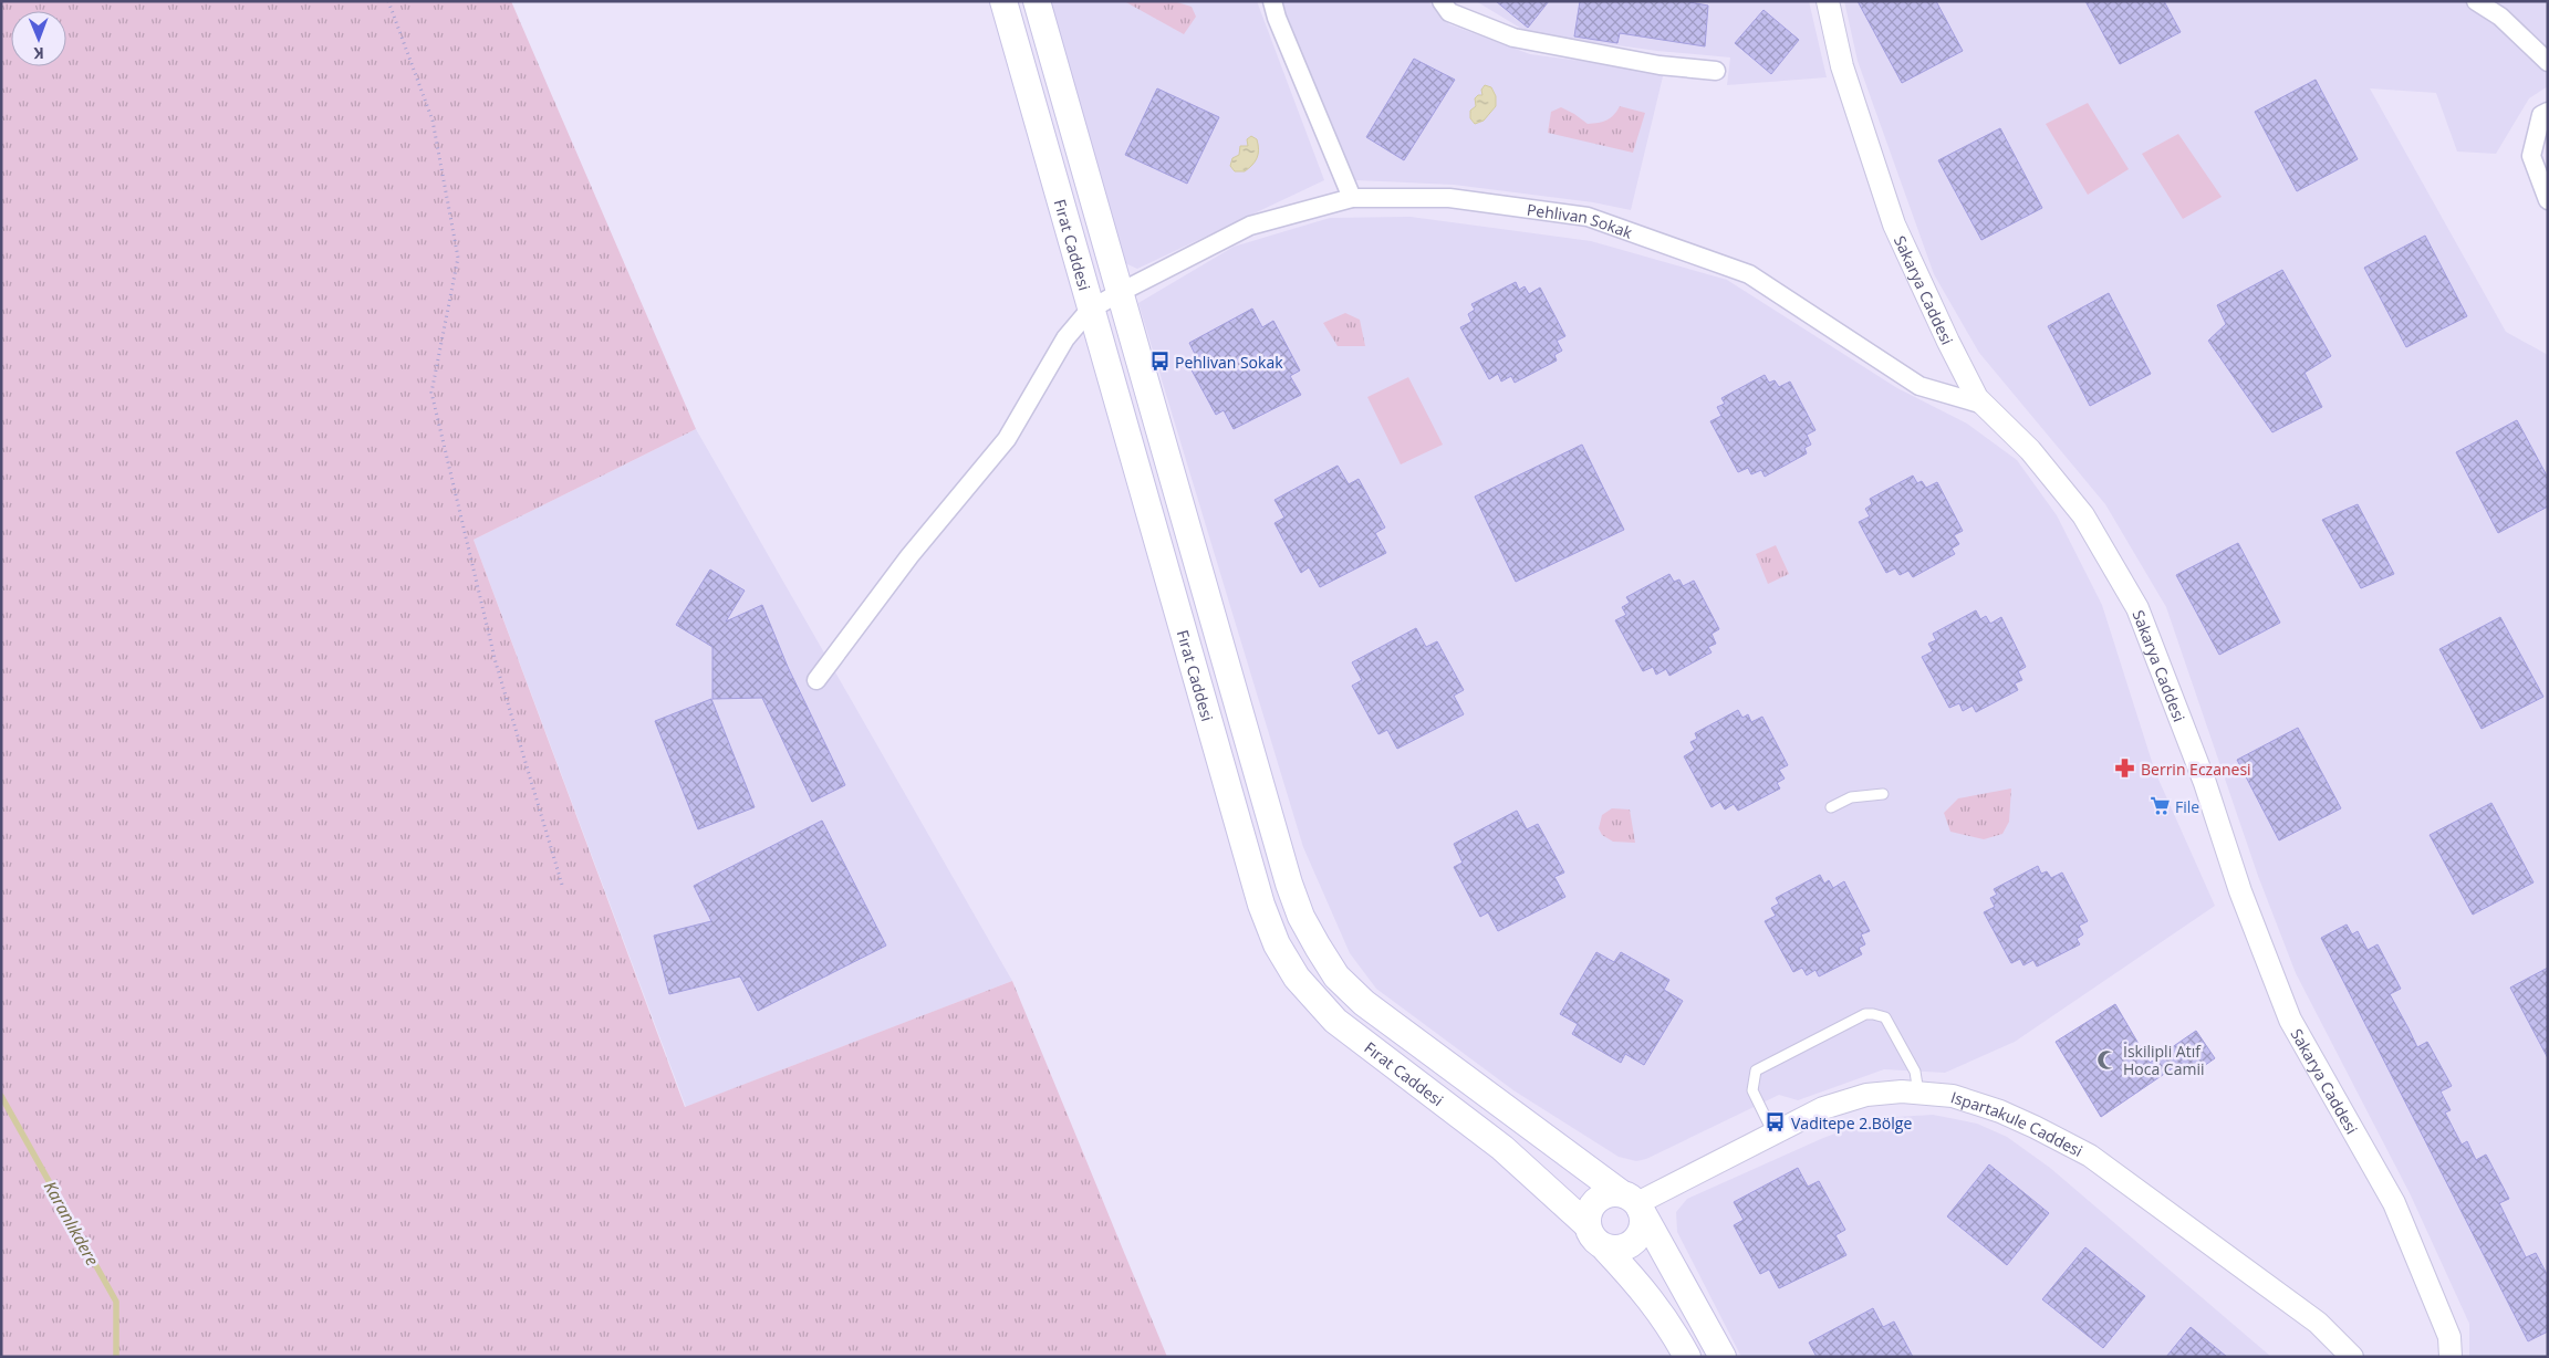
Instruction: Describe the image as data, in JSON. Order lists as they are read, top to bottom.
{
  "streets": {
    "main road": ["Fırat Caddesi"],
    "street": ["Pehlivan Sokak", "Sakarya Caddesi", "Ispartakule Caddesi"]
  },
  "crossings": [
    ["Pehlivan Sokak", "Fırat Caddesi"],
    ["Pehlivan Sokak", "Sakarya Caddesi"],
    ["Fırat Caddesi", "Ispartakule Caddesi"]
  ],
  "water": ["Karanlıkdere"],
  "places": {
    "bus stop": ["Pehlivan Sokak", "Vaditepe 2.Bölge"],
    "pharmacy": ["Berrin Eczanesi"],
    "supermarket": ["File"],
    "mosque": ["İskilipli Atıf Hoca Camii"]
  },
  "north": "bottom"
}
